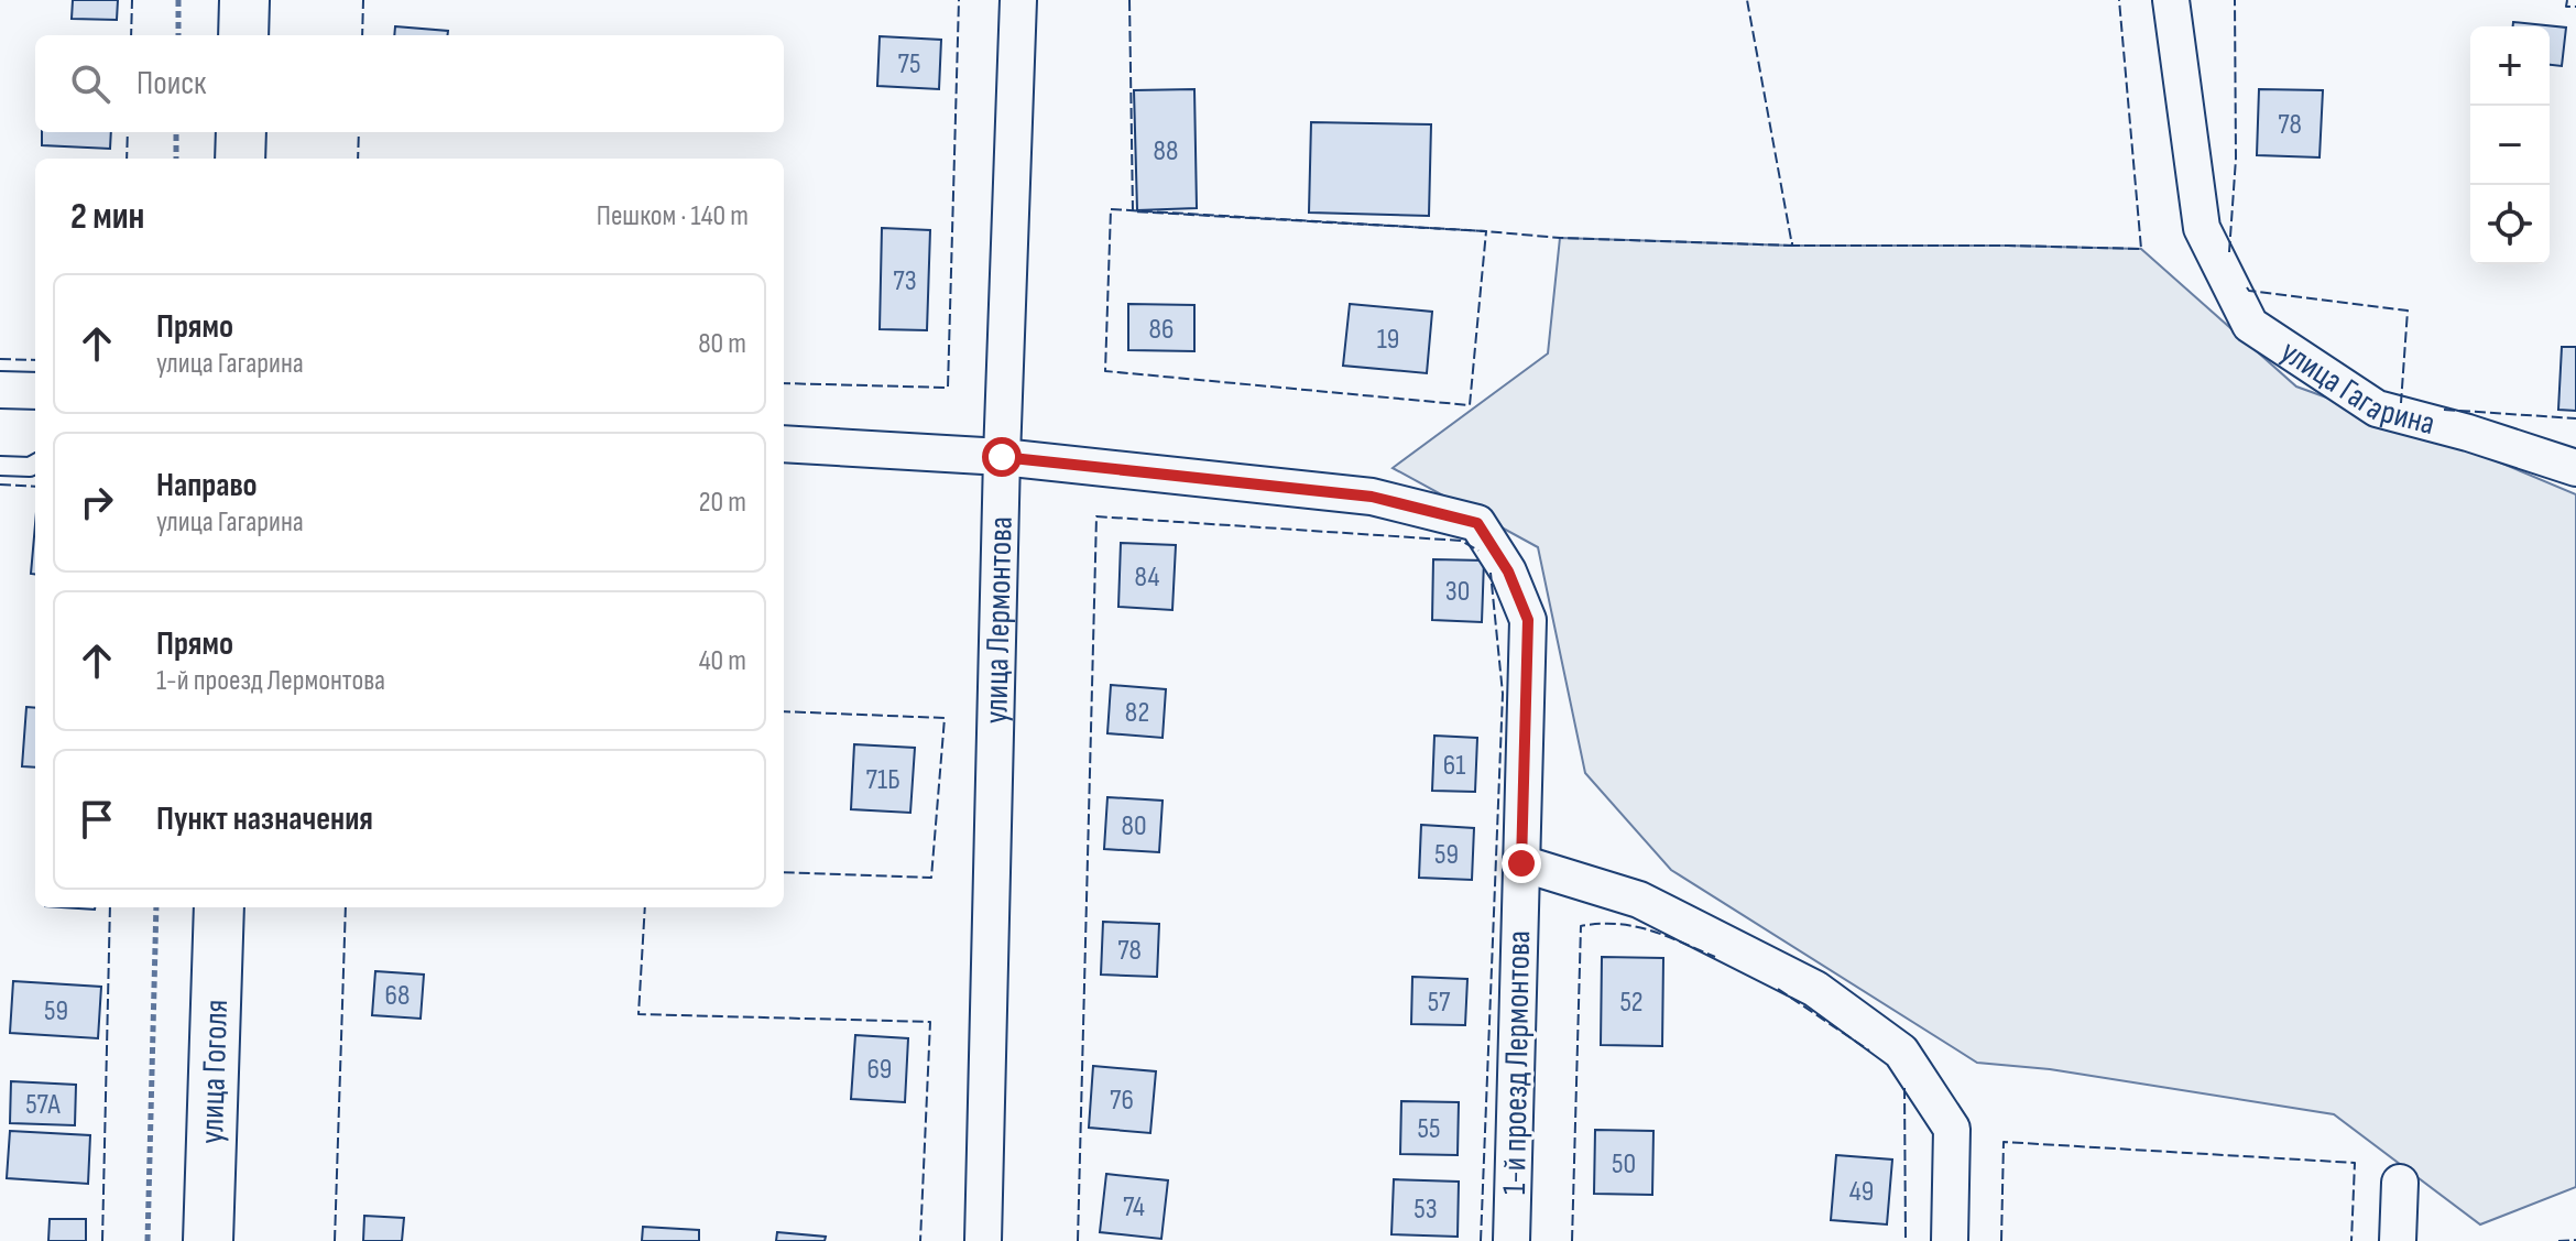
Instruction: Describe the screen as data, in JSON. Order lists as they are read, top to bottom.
{
  "streets": {
    "street": [
      "улица Гагарина",
      "улица Лермонтова",
      "1-й проезд Лермонтова",
      "улица Гоголя"
    ]
  },
  "crossings": [
    ["улица Лермонтова", "1-й проезд Лермонтова"]
  ],
  "house_numbers": [
    "75",
    "78",
    "88",
    "73",
    "86",
    "19",
    "84",
    "30",
    "82",
    "61",
    "71Б",
    "80",
    "59",
    "78",
    "68",
    "57",
    "52",
    "59",
    "69",
    "76",
    "57А",
    "55",
    "50",
    "49",
    "74",
    "53"
  ],
  "page": {
    "map_buttons": ["+", "−"],
    "search": "Поиск",
    "heading": ["2 мин", "Пешком · 140 m"],
    "list": [
      ["Прямо", "улица Гагарина", "80 m"],
      ["Направо", "улица Гагарина", "20 m"],
      ["Прямо", "1-й проезд Лермонтова", "40 m"],
      "Пункт назначения"
    ]
  }
}
